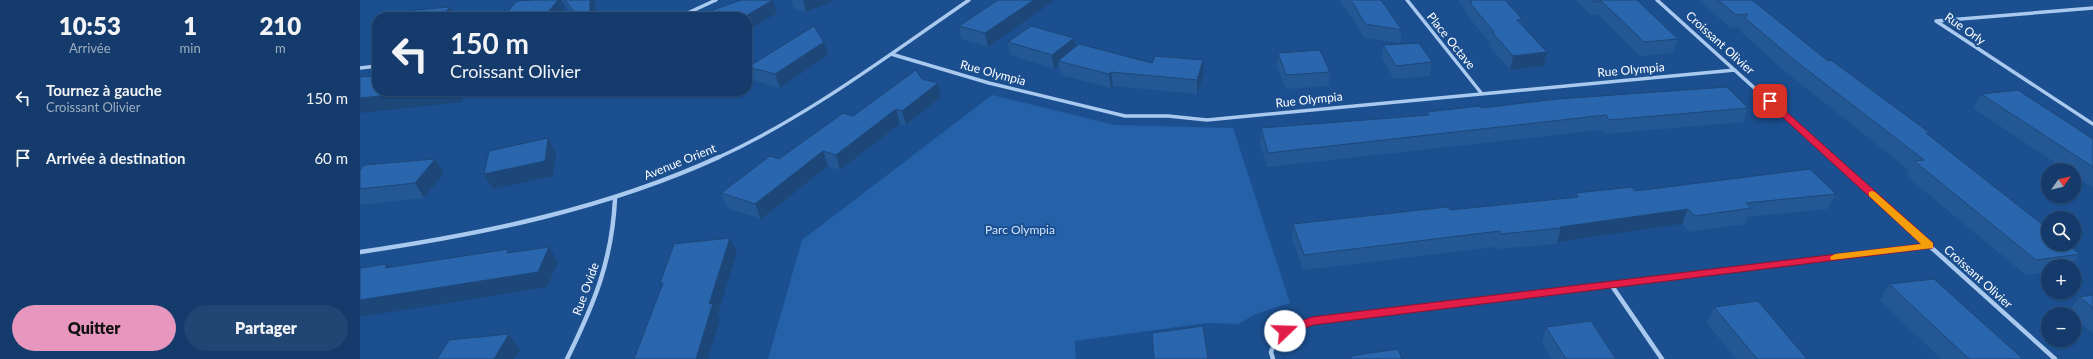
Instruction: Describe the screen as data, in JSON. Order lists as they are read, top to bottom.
{
  "streets": {
    "street": [
      "Rue Orly",
      "Place Octave",
      "Croissant Olivier",
      "Rue Olympia",
      "Avenue Orient",
      "Rue Ovide"
    ]
  },
  "crossings": [
    ["Place Octave", "Rue Olympia"],
    ["Croissant Olivier", "Rue Olympia"],
    ["Rue Olympia", "Avenue Orient"],
    ["Avenue Orient", "Rue Ovide"]
  ],
  "parks": ["Parc Olympia"],
  "north": "top right",
  "page": {
    "eta": [
      "10:53",
      "Arrivée",
      "1",
      "min",
      "210",
      "m"
    ],
    "turn": ["150 m", "Croissant Olivier"],
    "list": [
      {
        "name": "Tournez à gauche",
        "note": "Croissant Olivier",
        "value": "150 m"
      },
      {
        "name": "Arrivée à destination",
        "value": "60 m"
      }
    ],
    "map_buttons": ["+", "−"],
    "buttons": ["Quitter", "Partager"]
  }
}
